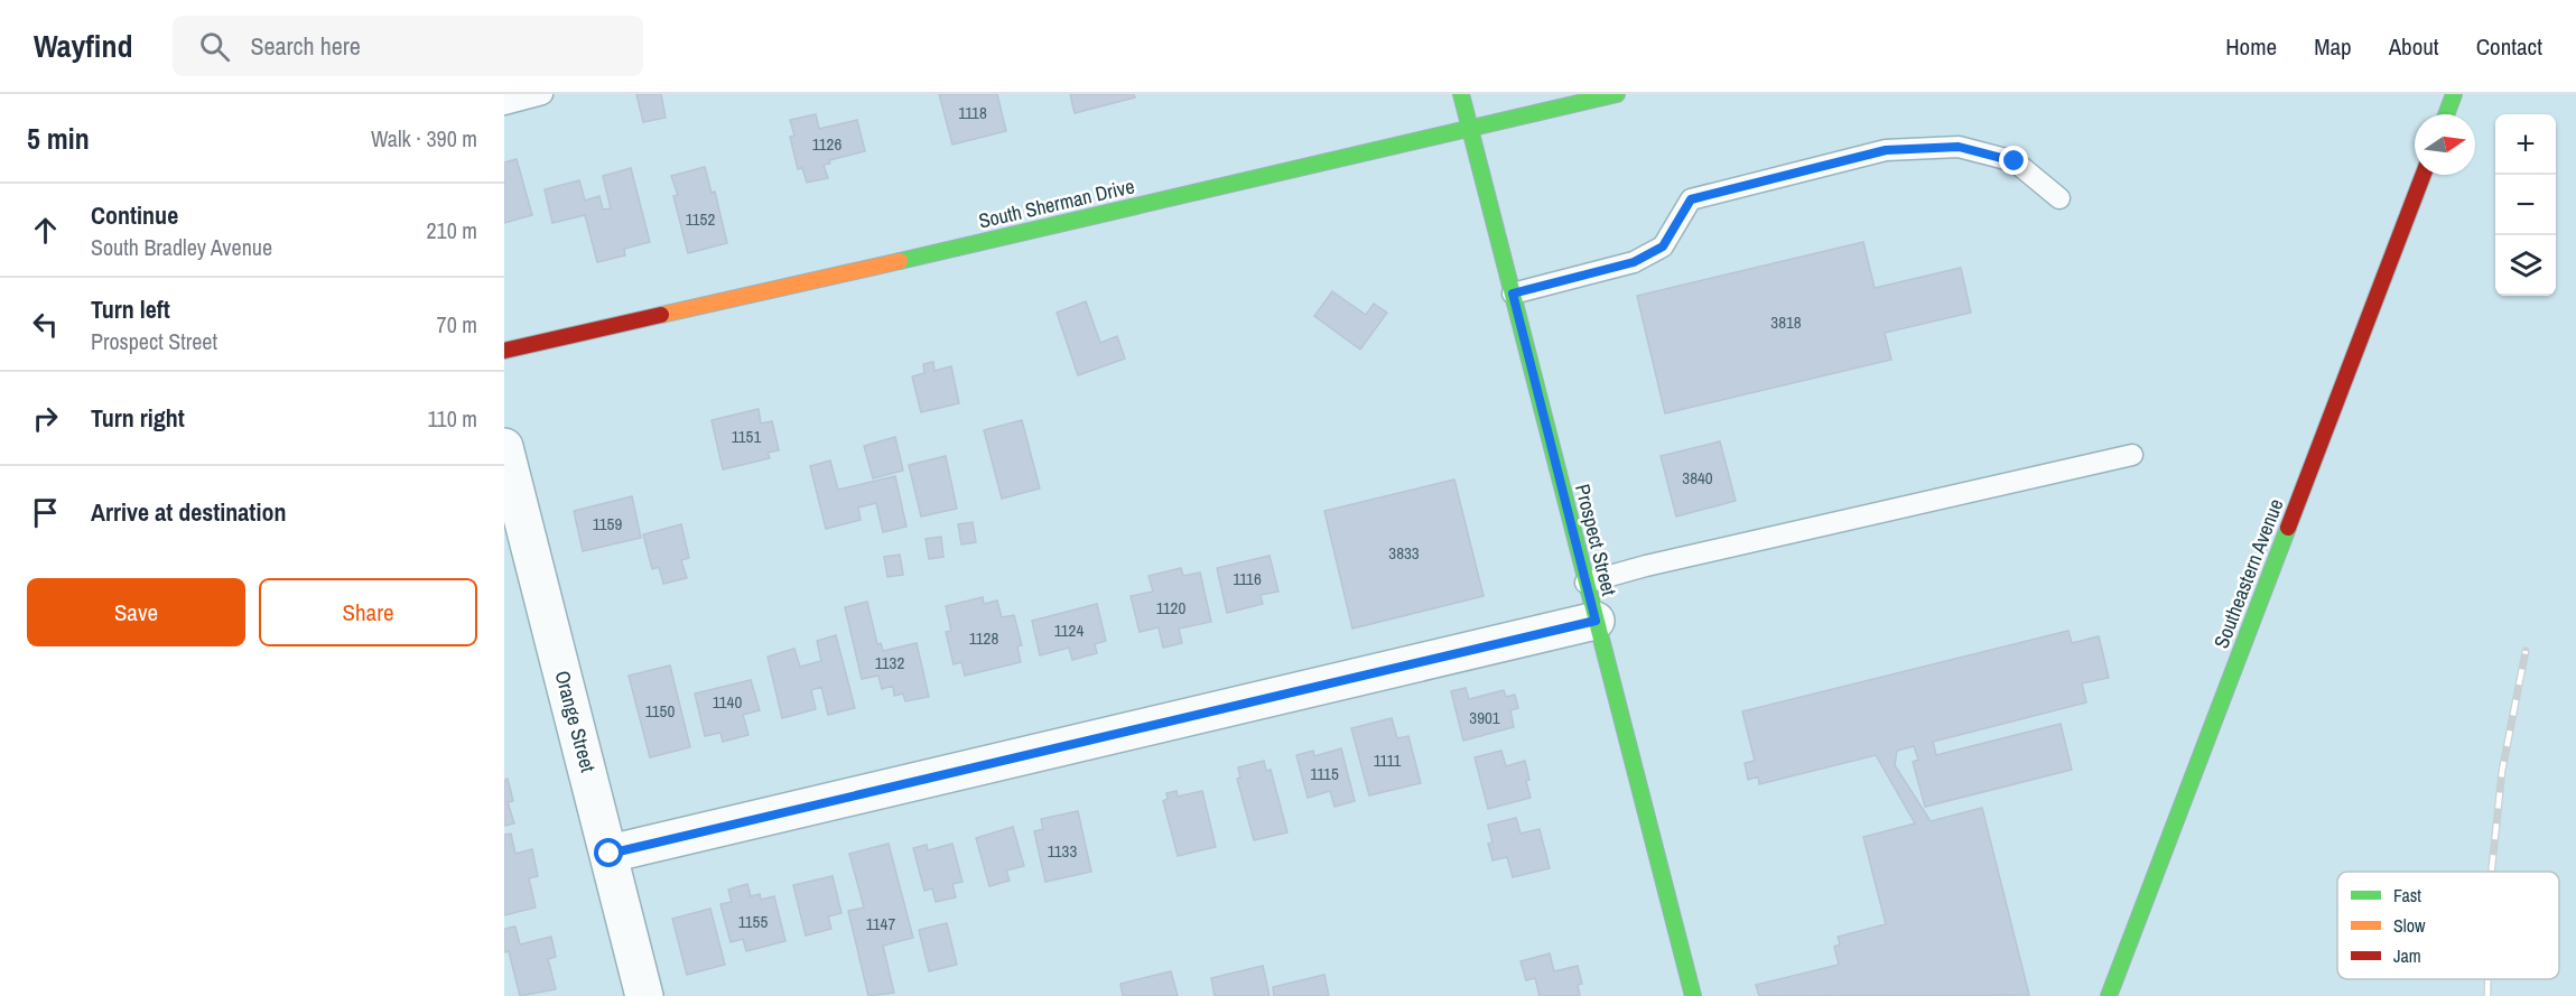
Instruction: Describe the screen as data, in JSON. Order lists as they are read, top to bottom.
{
  "streets": {
    "main road": ["South Sherman Drive", "Prospect Street", "Southeastern Avenue"],
    "street": ["Orange Street"]
  },
  "crossings": [
    ["South Sherman Drive", "Prospect Street"]
  ],
  "house_numbers": [
    "1118",
    "1126",
    "1152",
    "3818",
    "1151",
    "3840",
    "1159",
    "3833",
    "1116",
    "1120",
    "1124",
    "1128",
    "1132",
    "1140",
    "1150",
    "3901",
    "1111",
    "1115",
    "1133",
    "1155",
    "1147"
  ],
  "legend": ["Fast", "Slow", "Jam"],
  "north": "right",
  "page": {
    "header": "Wayfind",
    "search": "Search here",
    "nav": [
      "Home",
      "Map",
      "About",
      "Contact"
    ],
    "heading": ["5 min", "Walk · 390 m"],
    "map_buttons": ["+", "−"],
    "list": [
      ["Continue", "South Bradley Avenue", "210 m"],
      ["Turn left", "Prospect Street", "70 m"],
      ["Turn right", "110 m"],
      "Arrive at destination"
    ],
    "buttons": ["Save", "Share"]
  }
}
